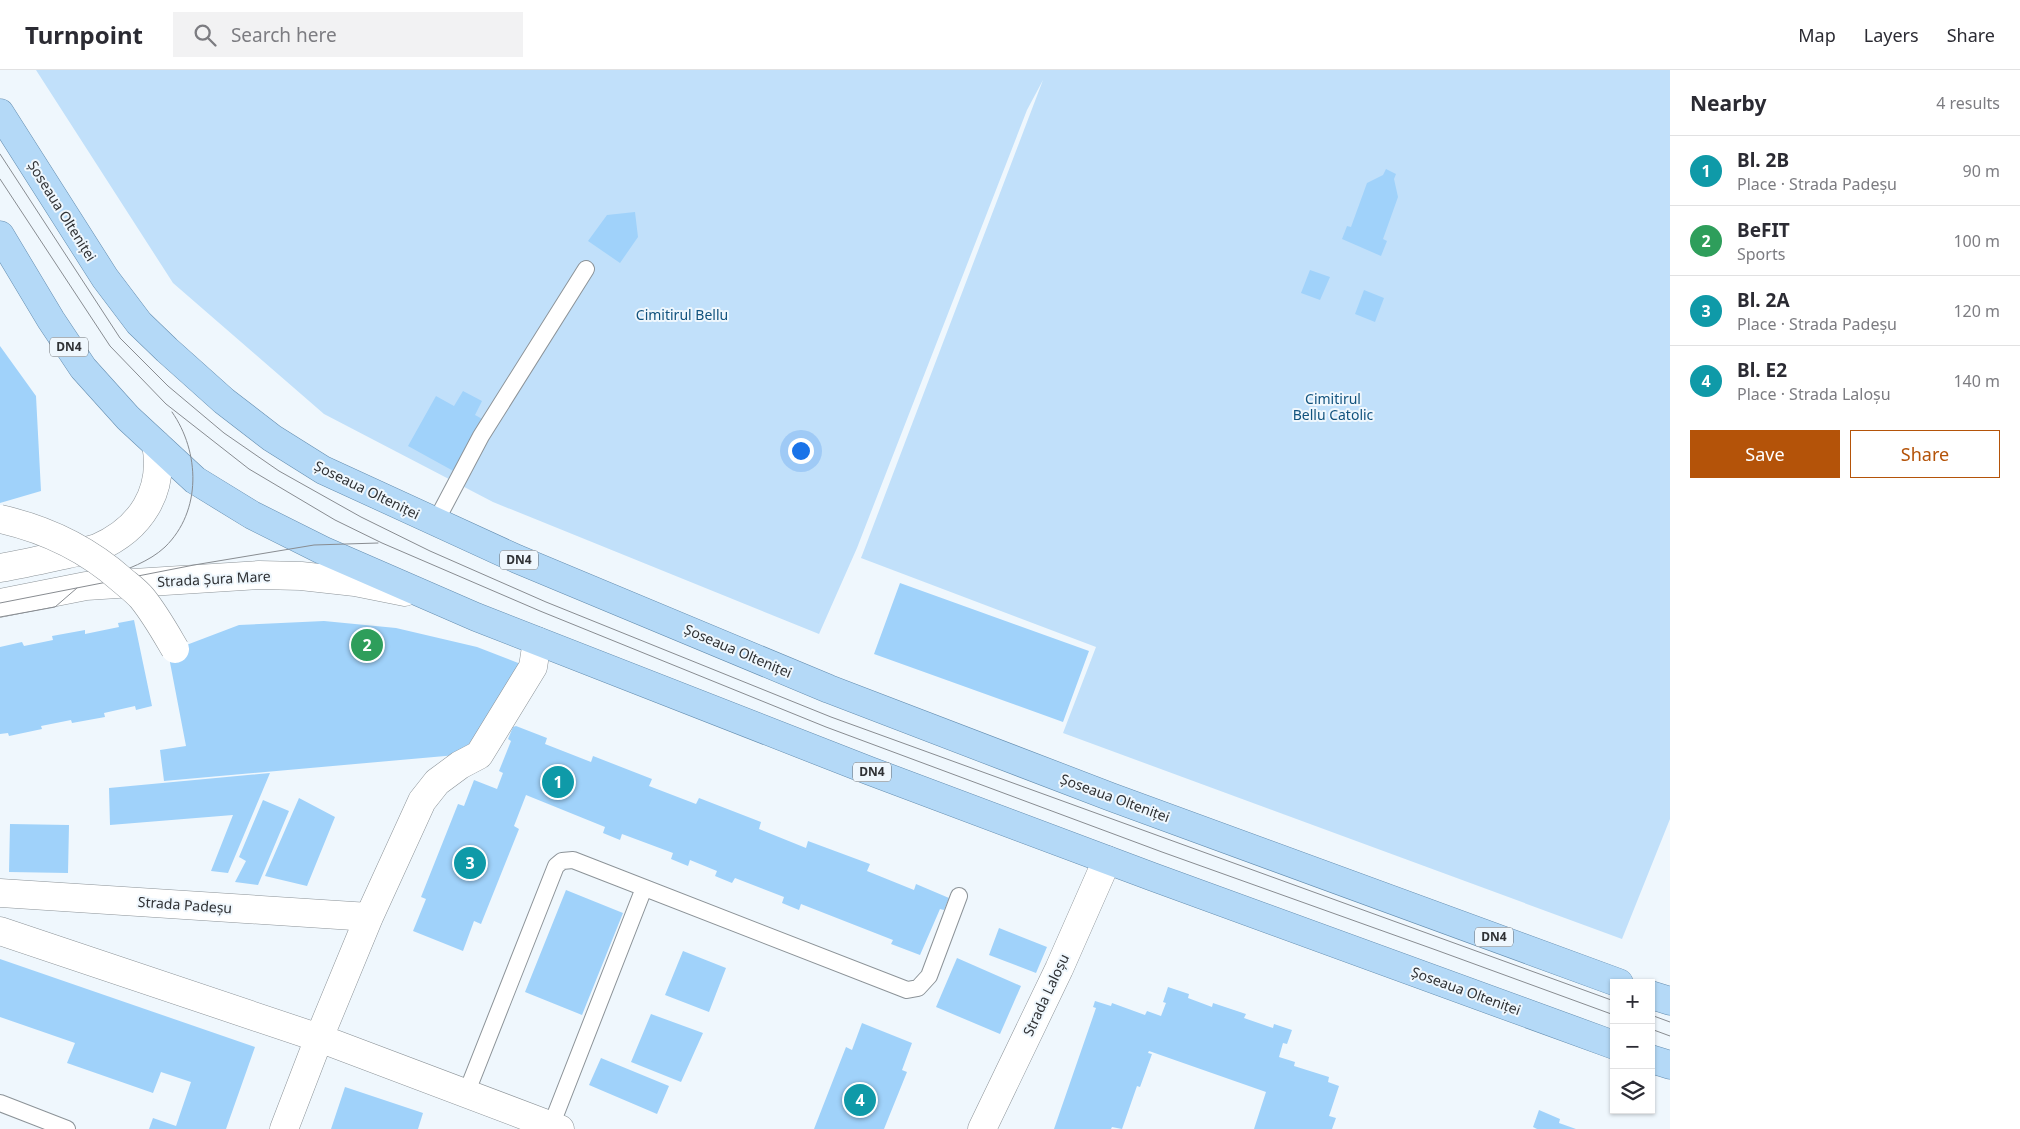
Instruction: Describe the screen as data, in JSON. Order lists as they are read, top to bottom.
{
  "streets": {
    "main road": ["Șoseaua Olteniței", "DN4"],
    "street": ["Strada Șura Mare", "Strada Padeșu", "Strada Laloșu"]
  },
  "crossings": [
    ["Șoseaua Olteniței", "Strada Șura Mare"],
    ["Șoseaua Olteniței", "Strada Laloșu"]
  ],
  "parks": ["Cimitirul Bellu", "Cimitirul Bellu Catolic"],
  "page": {
    "header": "Turnpoint",
    "search": "Search here",
    "nav": ["Map", "Layers", "Share"],
    "heading": ["Nearby", "4 results"],
    "list": [
      {
        "mark": "1",
        "name": "Bl. 2B",
        "note": "Place · Strada Padeșu",
        "value": "90 m"
      },
      {
        "mark": "2",
        "name": "BeFIT",
        "note": "Sports",
        "value": "100 m"
      },
      {
        "mark": "3",
        "name": "Bl. 2A",
        "note": "Place · Strada Padeșu",
        "value": "120 m"
      },
      {
        "mark": "4",
        "name": "Bl. E2",
        "note": "Place · Strada Laloșu",
        "value": "140 m"
      }
    ],
    "buttons": ["Save", "Share"],
    "pins": [
      "2",
      "1",
      "3",
      "4"
    ],
    "map_buttons": ["+", "−"]
  }
}
